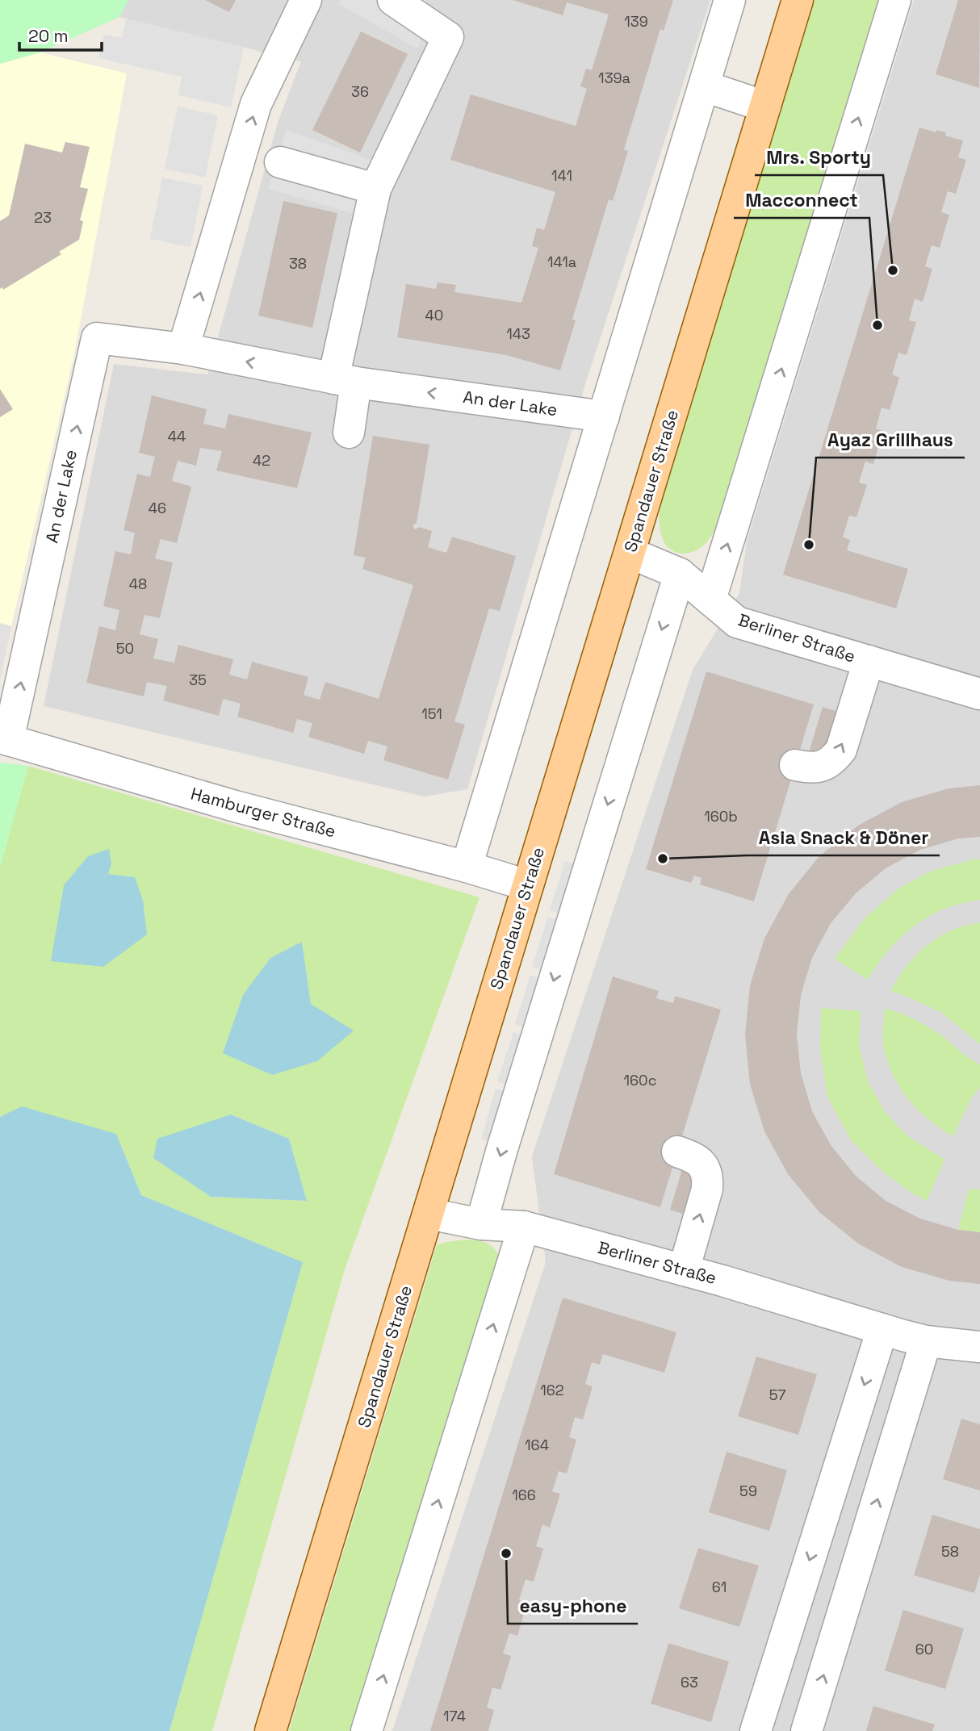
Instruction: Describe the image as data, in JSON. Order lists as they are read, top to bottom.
{
  "streets": {
    "main road": ["Spandauer Straße"],
    "street": ["An der Lake", "Berliner Straße", "Hamburger Straße"]
  },
  "crossings": [
    ["An der Lake", "Hamburger Straße"],
    ["Spandauer Straße", "Berliner Straße"],
    ["Spandauer Straße", "Hamburger Straße"]
  ],
  "places": [
    "Mrs. Sporty",
    "Macconnect",
    "Ayaz Grillhaus",
    "Asia Snack & Döner",
    "easy-phone"
  ],
  "house_numbers": [
    "139",
    "139a",
    "36",
    "141",
    "23",
    "141a",
    "38",
    "40",
    "143",
    "44",
    "42",
    "46",
    "48",
    "50",
    "35",
    "151",
    "160b",
    "160c",
    "162",
    "57",
    "164",
    "59",
    "166",
    "58",
    "61",
    "60",
    "63",
    "174"
  ],
  "scale_bar": "20 m"
}
